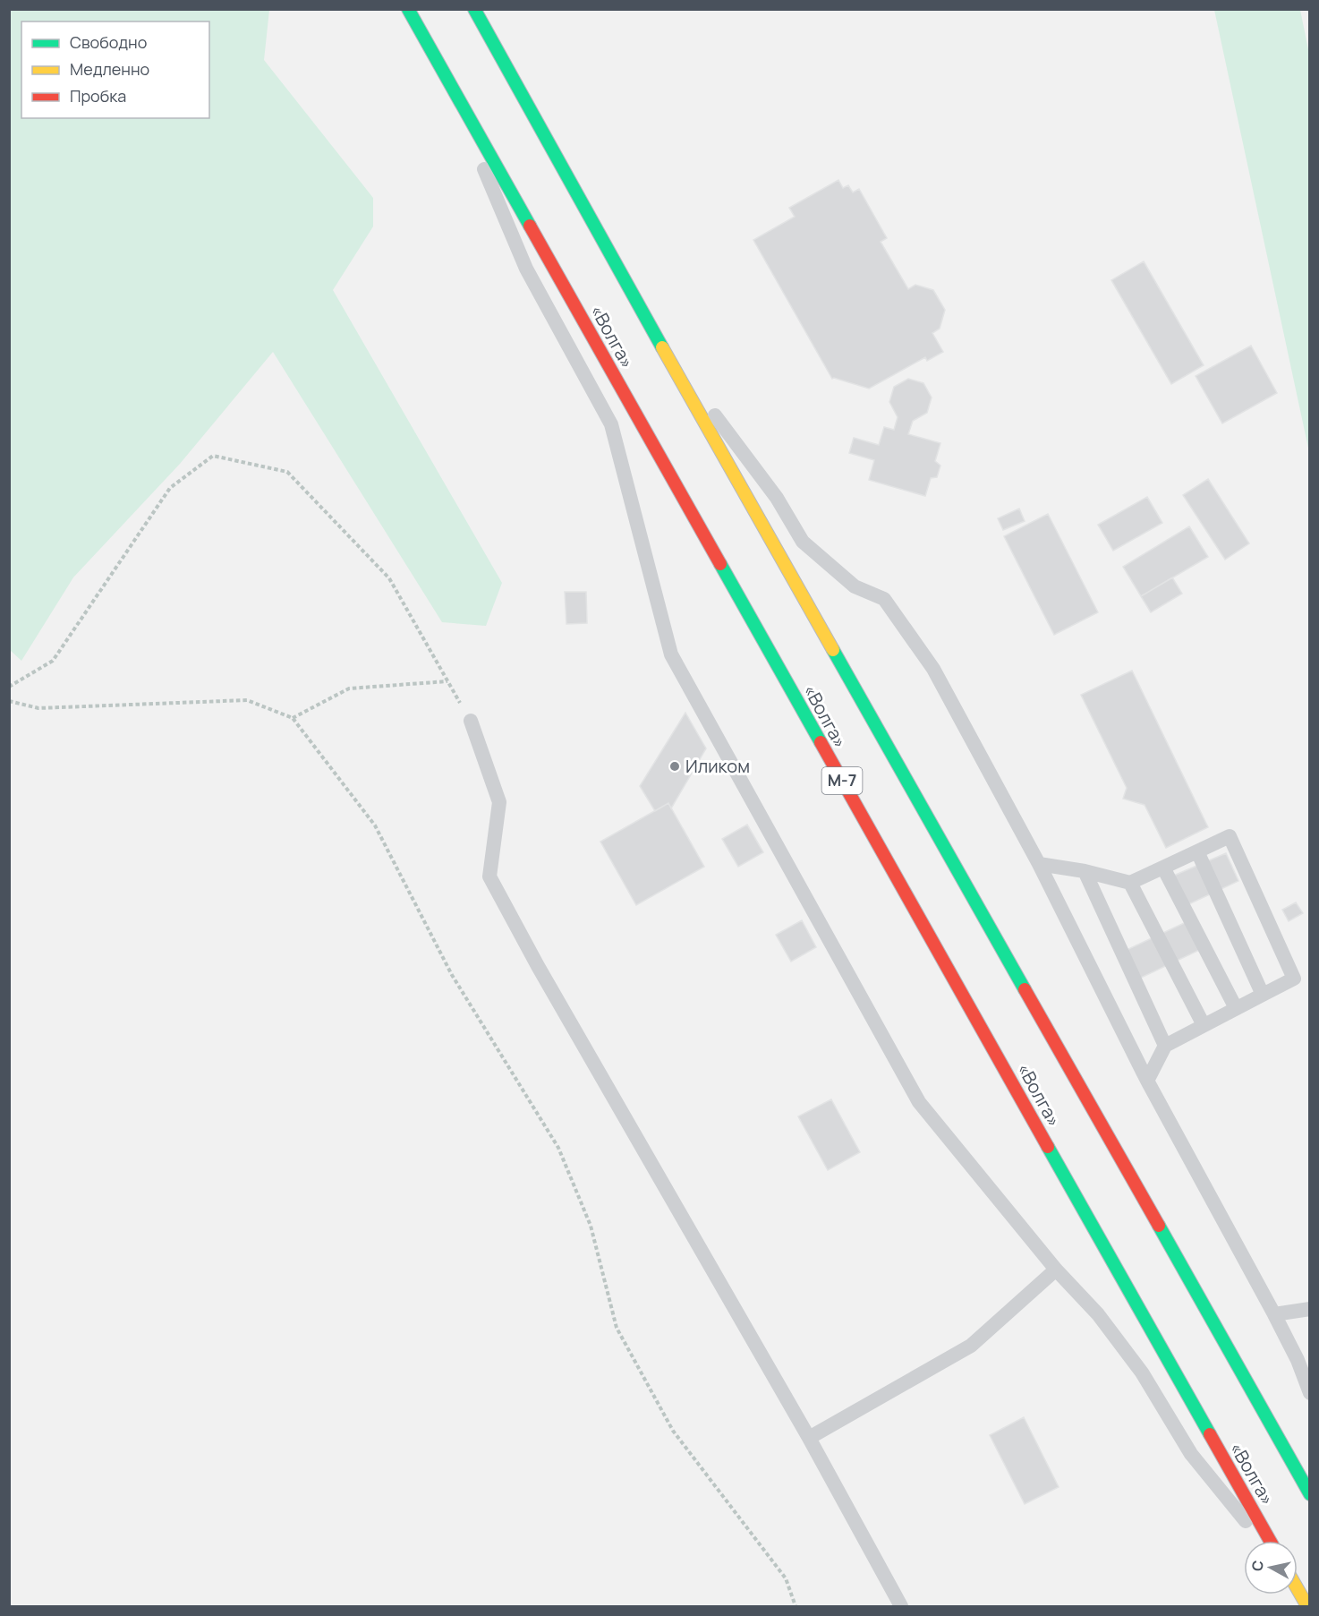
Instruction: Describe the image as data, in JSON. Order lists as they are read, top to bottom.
{
  "streets": {
    "highway": ["«Волга»", "М-7"]
  },
  "places": ["Иликом"],
  "legend": ["Свободно", "Медленно", "Пробка"],
  "north": "left"
}
